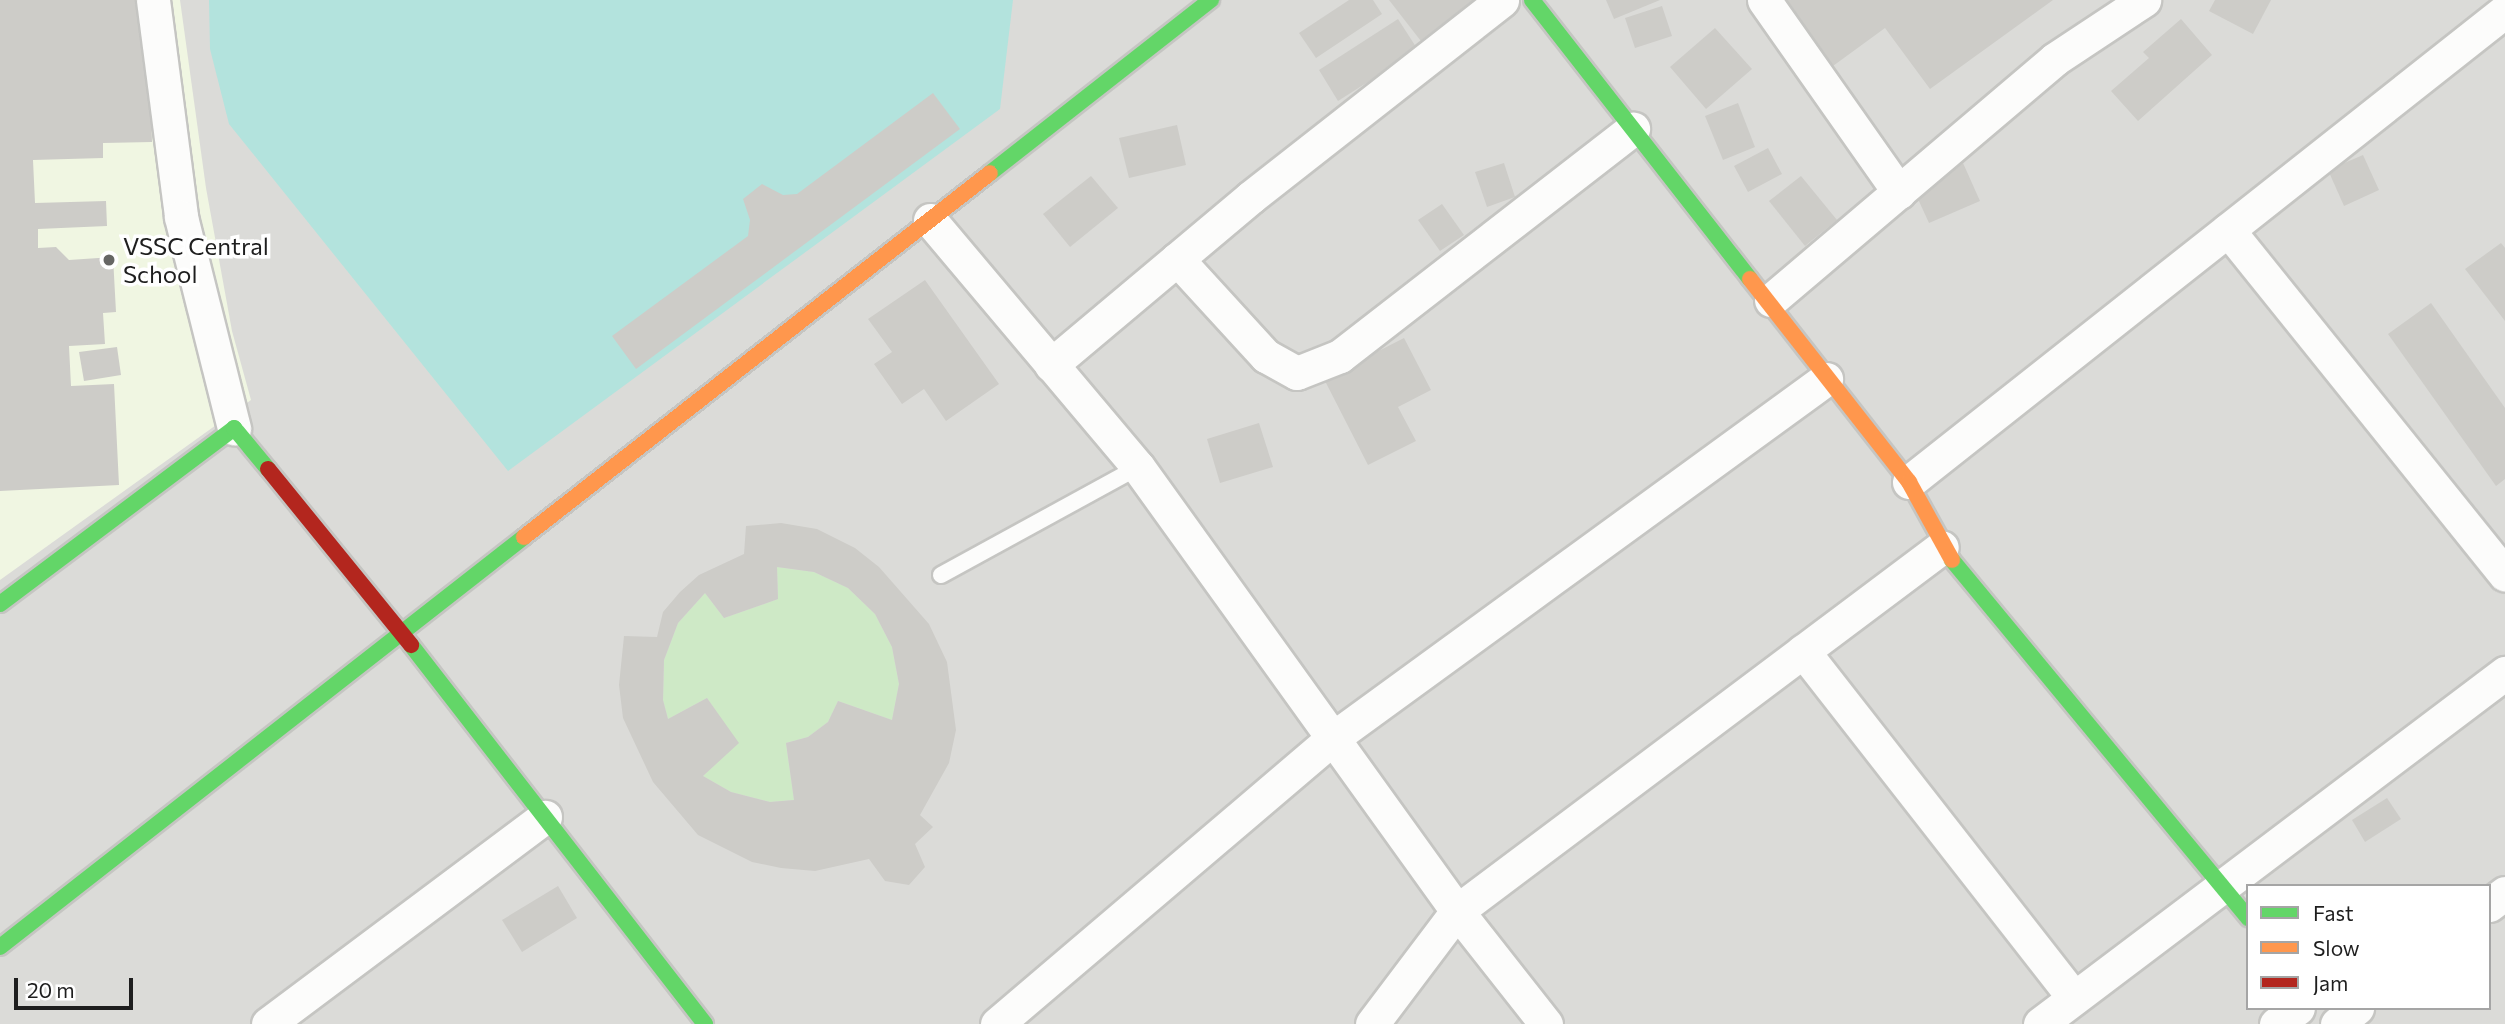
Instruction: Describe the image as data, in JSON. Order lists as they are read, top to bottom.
{
  "places": ["VSSC Central School"],
  "legend": ["Fast", "Slow", "Jam"],
  "scale_bar": "20 m"
}
